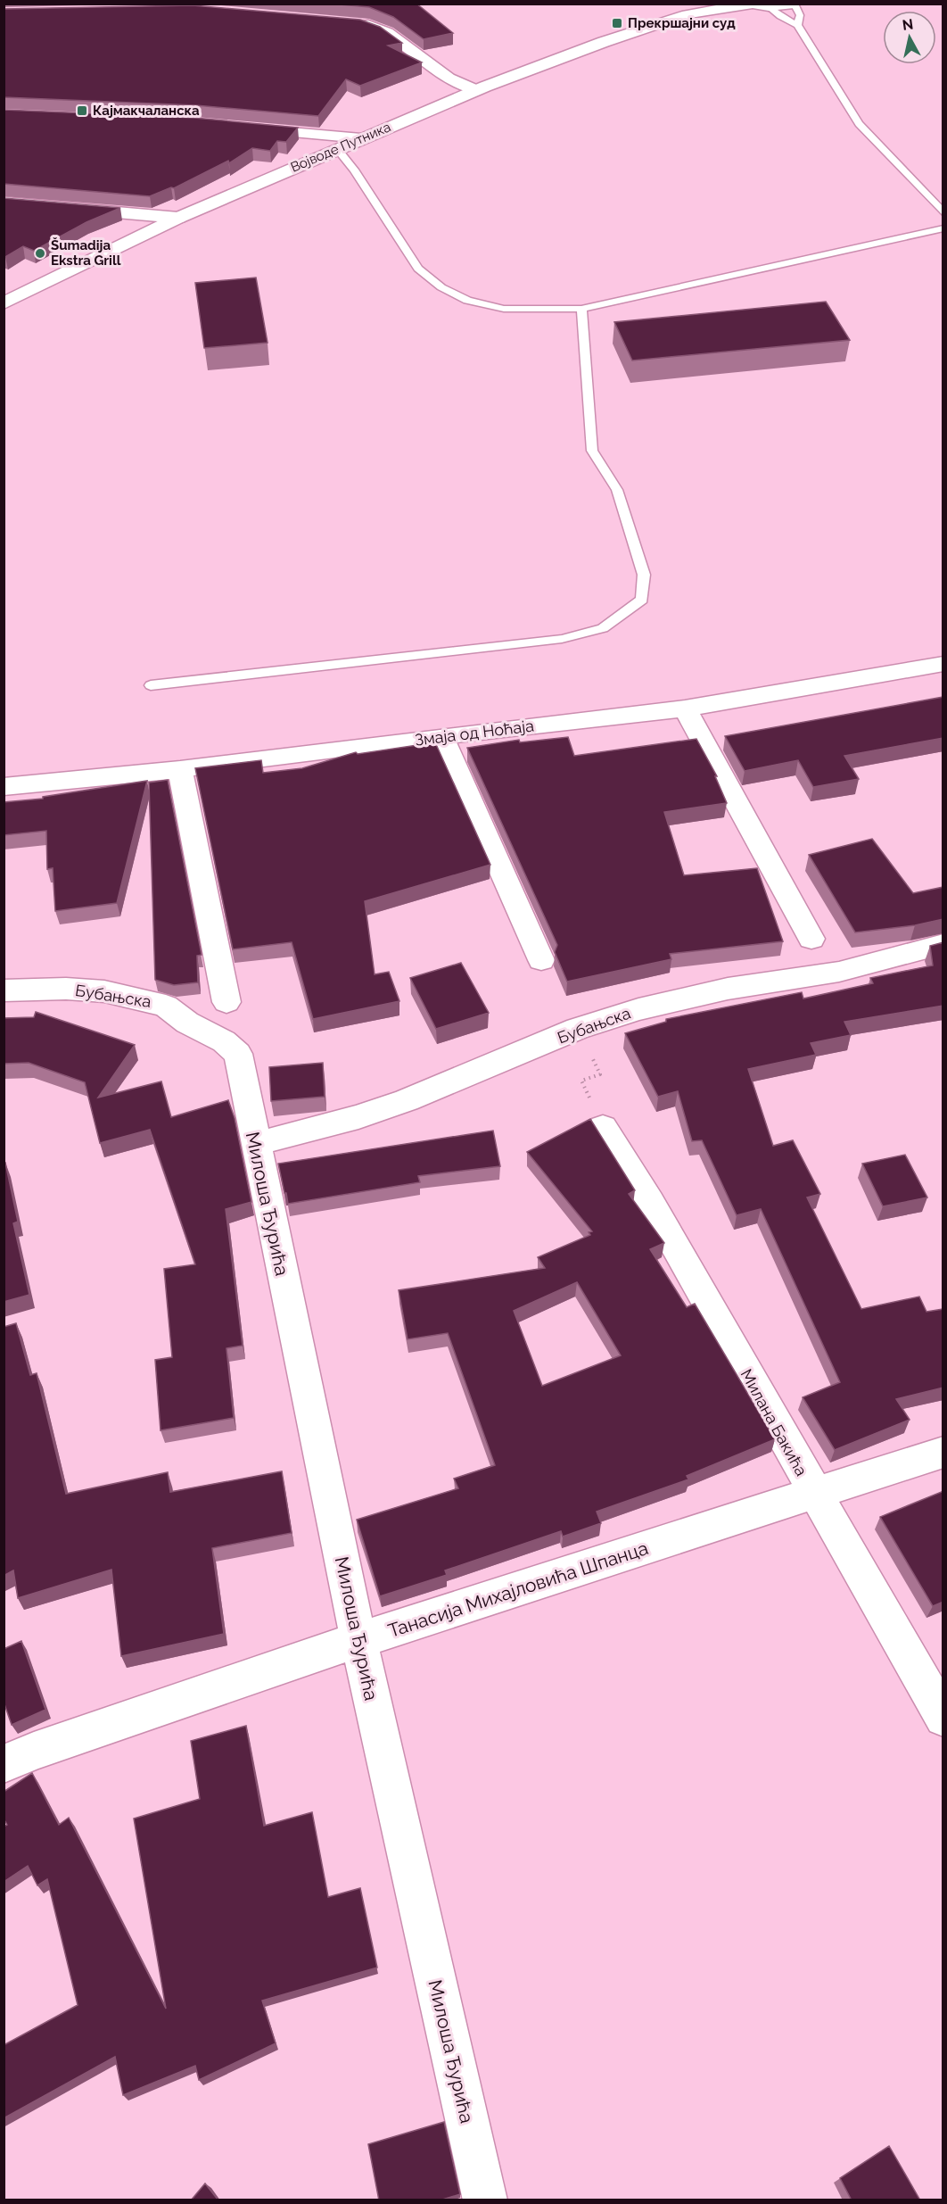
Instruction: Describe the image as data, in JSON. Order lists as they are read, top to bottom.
{
  "streets": {
    "street": [
      "Војводе Путника",
      "Змаја од Ноћаја",
      "Бубањска",
      "Милоша Ђурића",
      "Милана Бакића",
      "Танасија Михајловића Шпанца"
    ]
  },
  "crossings": [
    ["Бубањска", "Милоша Ђурића"],
    ["Милоша Ђурића", "Танасија Михајловића Шпанца"],
    ["Милана Бакића", "Танасија Михајловића Шпанца"]
  ],
  "places": {
    "transit": ["Прекршајни суд", "Кајмакчаланска"],
    "other": ["Šumadija Ekstra Grill"]
  },
  "north": "top"
}
